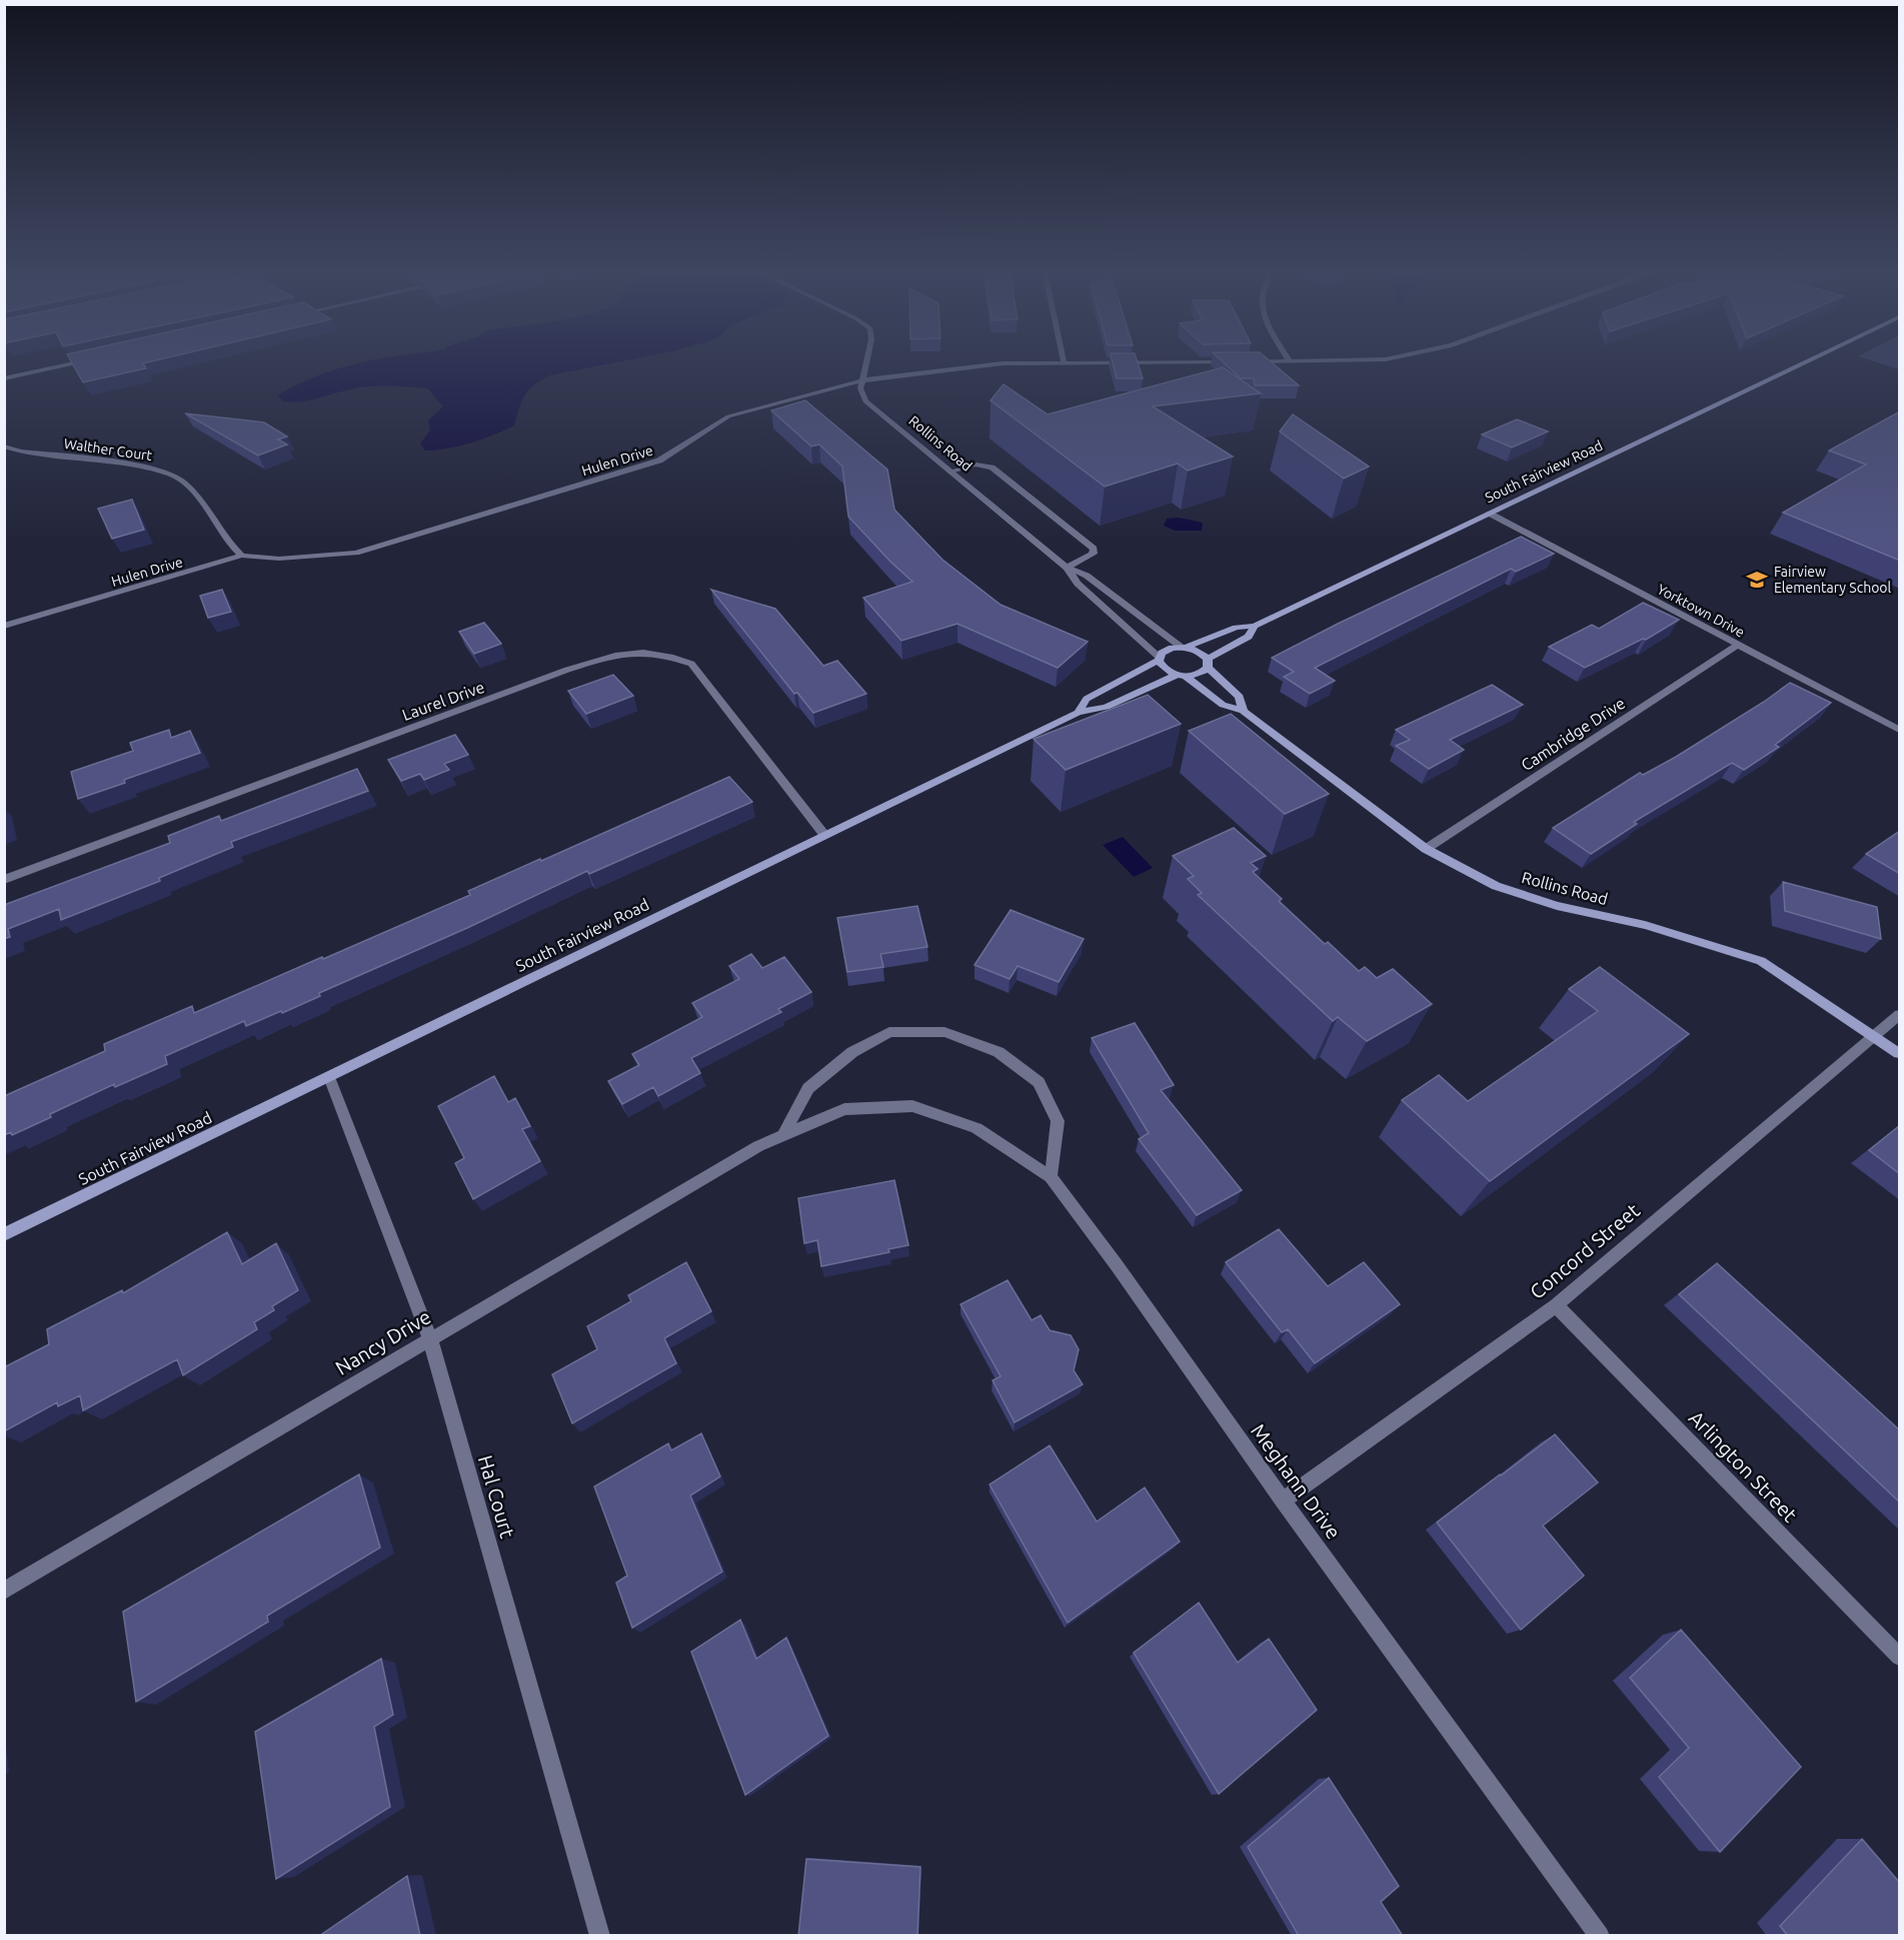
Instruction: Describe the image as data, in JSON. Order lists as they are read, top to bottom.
{
  "streets": {
    "street": [
      "Rollins Road",
      "Walther Court",
      "Hulen Drive",
      "South Fairview Road",
      "Yorktown Drive",
      "Laurel Drive",
      "Cambridge Drive",
      "Concord Street",
      "Nancy Drive",
      "Arlington Street",
      "Meghann Drive",
      "Hal Court"
    ]
  },
  "crossings": [
    ["Rollins Road", "Hulen Drive"],
    ["Rollins Road", "South Fairview Road"],
    ["Rollins Road", "Cambridge Drive"],
    ["Rollins Road", "Concord Street"],
    ["Walther Court", "Hulen Drive"],
    ["South Fairview Road", "Yorktown Drive"],
    ["South Fairview Road", "Laurel Drive"],
    ["South Fairview Road", "Hal Court"],
    ["Yorktown Drive", "Cambridge Drive"],
    ["Concord Street", "Arlington Street"],
    ["Concord Street", "Meghann Drive"],
    ["Nancy Drive", "Meghann Drive"],
    ["Nancy Drive", "Hal Court"]
  ],
  "places": {
    "school or university": ["Fairview Elementary School"]
  }
}
